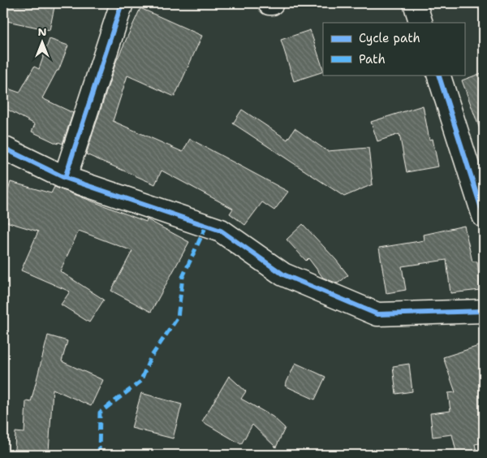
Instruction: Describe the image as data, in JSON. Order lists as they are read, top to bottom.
{
  "legend": ["Cycle path", "Path"],
  "north": "top"
}
